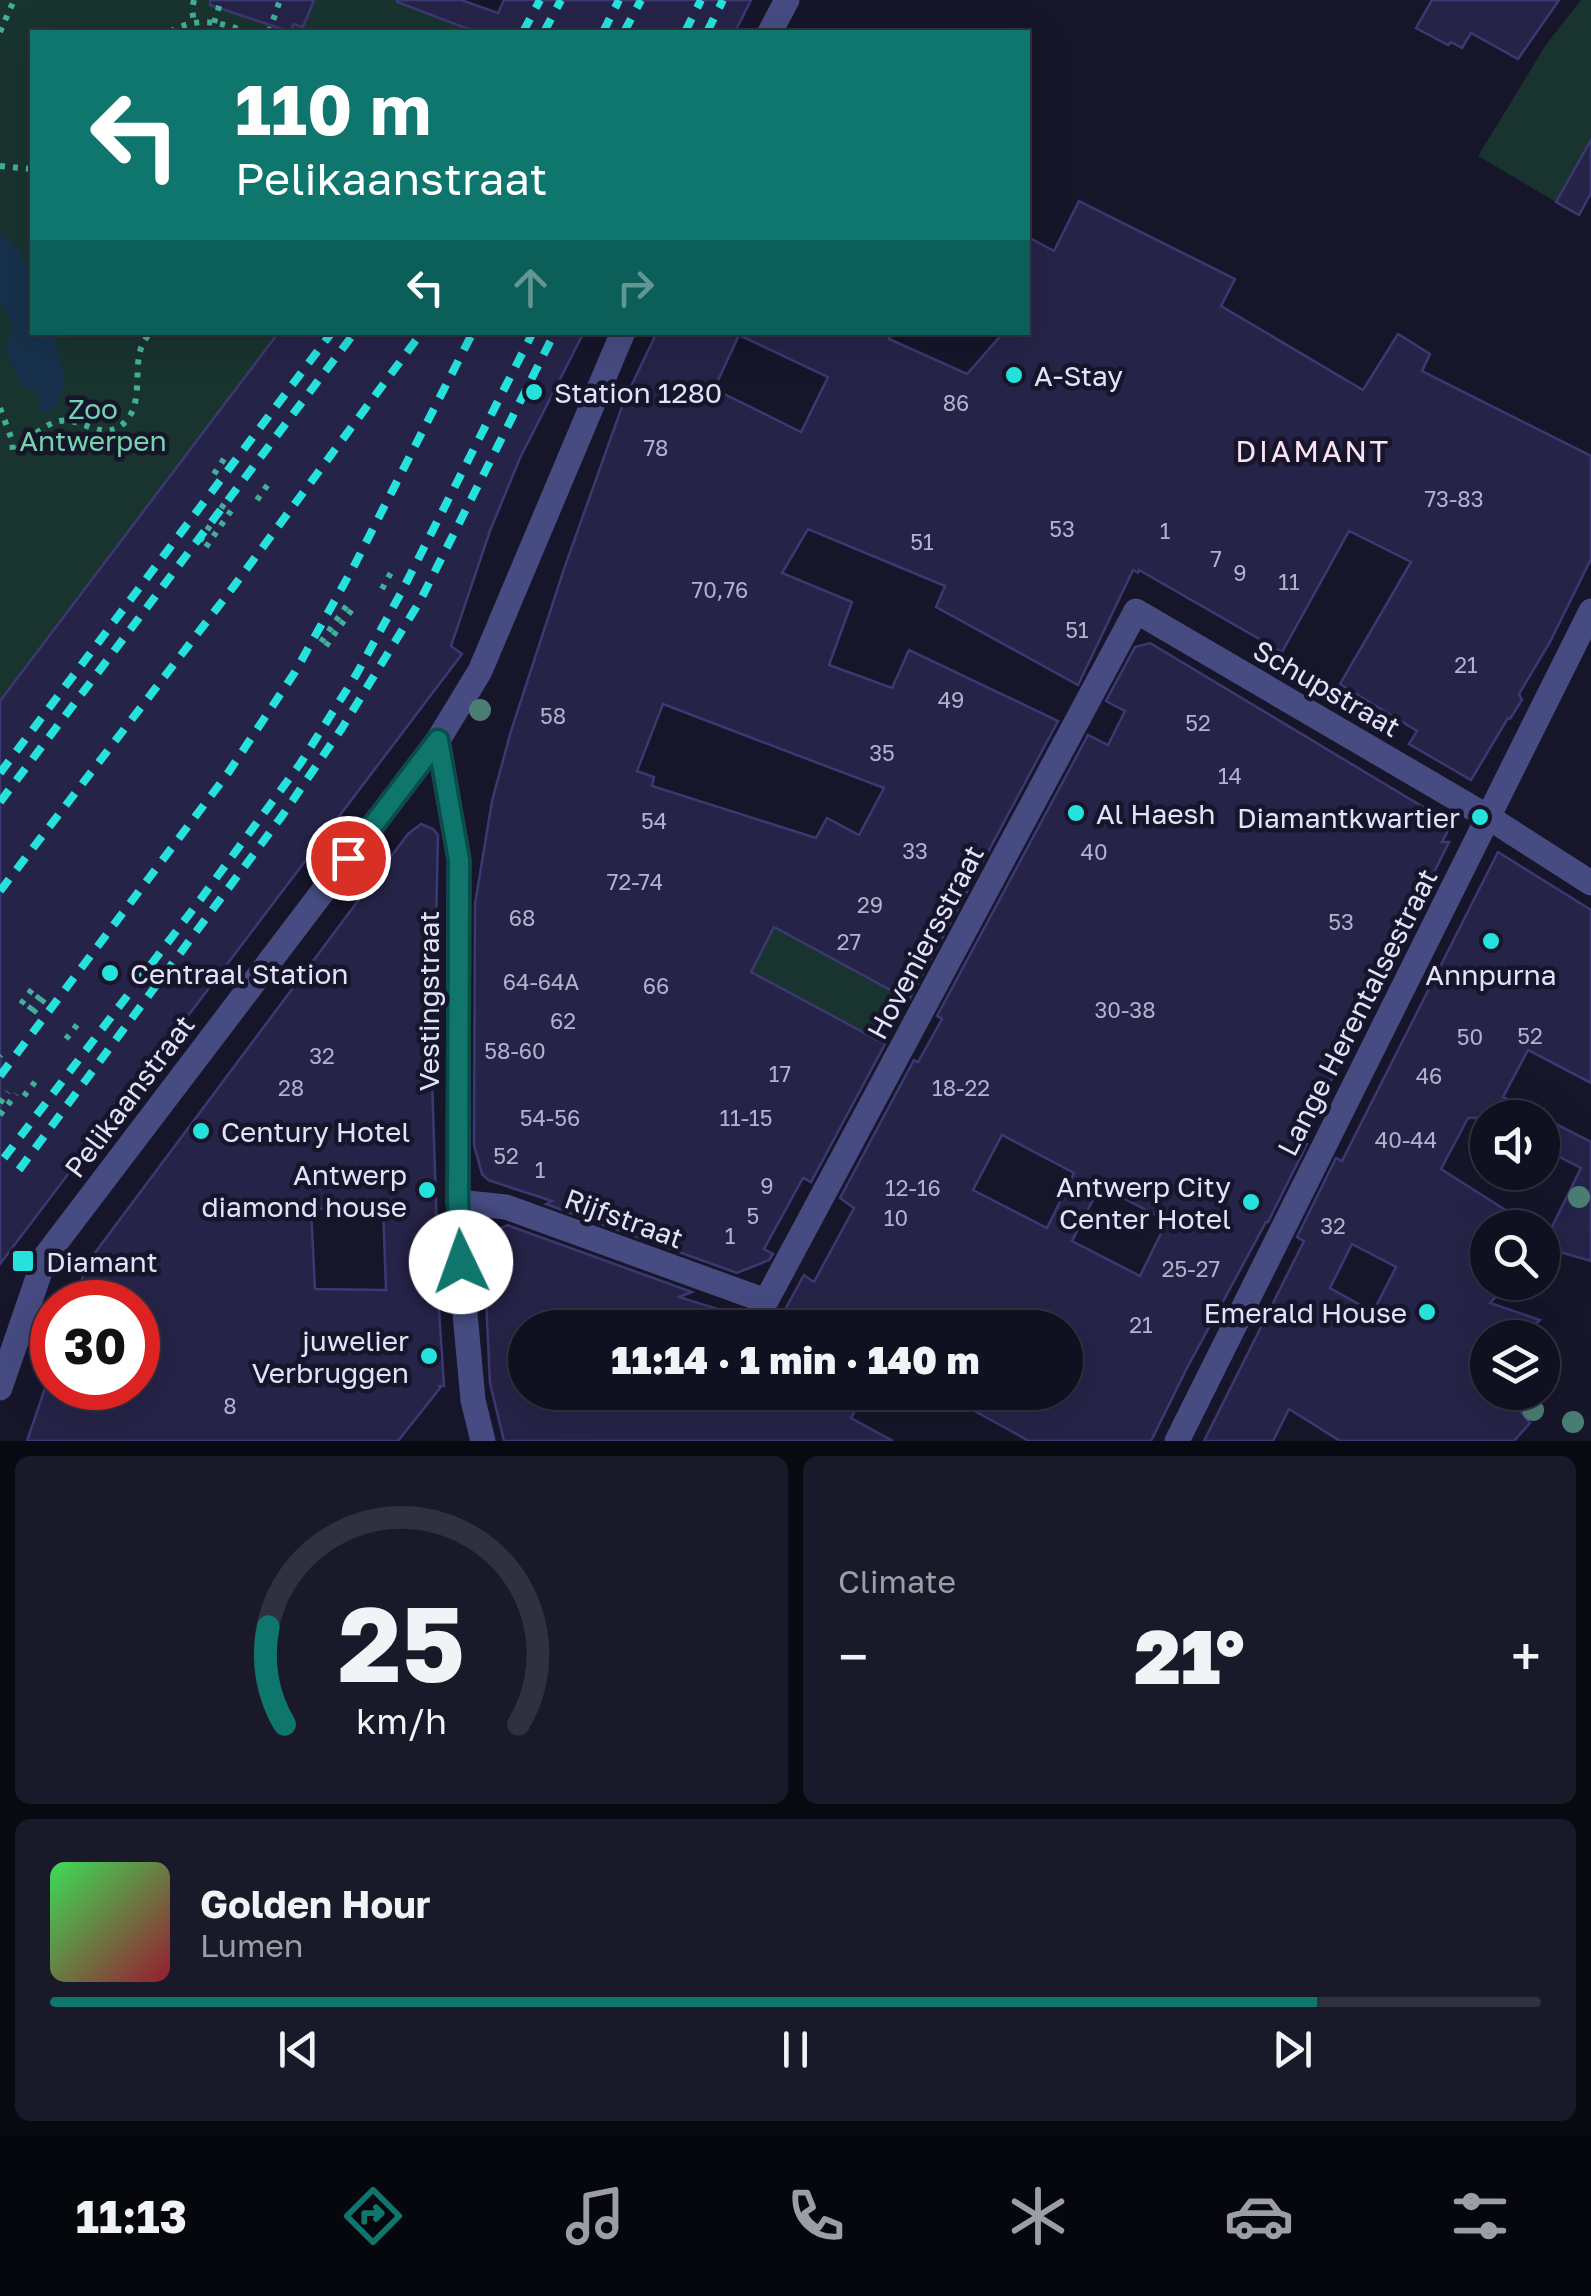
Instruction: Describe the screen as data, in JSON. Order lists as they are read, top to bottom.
{
  "streets": {
    "street": [
      "Schupstraat",
      "Hoveniersstraat",
      "Vestingstraat",
      "Lange Herentalsestraat",
      "Pelikaanstraat",
      "Rijfstraat"
    ]
  },
  "crossings": [
    ["Schupstraat", "Hoveniersstraat"],
    ["Schupstraat", "Lange Herentalsestraat"],
    ["Hoveniersstraat", "Rijfstraat"],
    ["Vestingstraat", "Pelikaanstraat"],
    ["Vestingstraat", "Rijfstraat"]
  ],
  "districts": ["DIAMANT"],
  "parks": ["Zoo Antwerpen"],
  "places": {
    "other": [
      "A-Stay",
      "Station 1280",
      "Al Haesh",
      "Diamantkwartier",
      "Annpurna",
      "Centraal Station",
      "Century Hotel",
      "Antwerp diamond house",
      "Antwerp City Center Hotel",
      "Emerald House",
      "juwelier Verbruggen"
    ],
    "transit": ["Diamant"]
  },
  "house_numbers": [
    "86",
    "78",
    "73-83",
    "53",
    "1",
    "51",
    "7",
    "9",
    "11",
    "70,76",
    "51",
    "21",
    "49",
    "58",
    "52",
    "35",
    "14",
    "54",
    "33",
    "40",
    "72-74",
    "29",
    "68",
    "53",
    "27",
    "64-64A",
    "66",
    "30-38",
    "62",
    "52",
    "50",
    "58-60",
    "32",
    "17",
    "46",
    "28",
    "18-22",
    "54-56",
    "11-15",
    "40-44",
    "52",
    "1",
    "9",
    "12-16",
    "5",
    "10",
    "32",
    "1",
    "25-27",
    "21",
    "8"
  ],
  "page": {
    "turn": ["110 m", "Pelikaanstraat"],
    "limit": "30",
    "trip": "11:14 · 1 min · 140 m",
    "tile": "Climate",
    "heat": ["−", "21°", "+"],
    "song": ["Golden Hour", "Lumen"],
    "tabs": "11:13",
    "gauge": ["25", "km/h"]
  }
}
